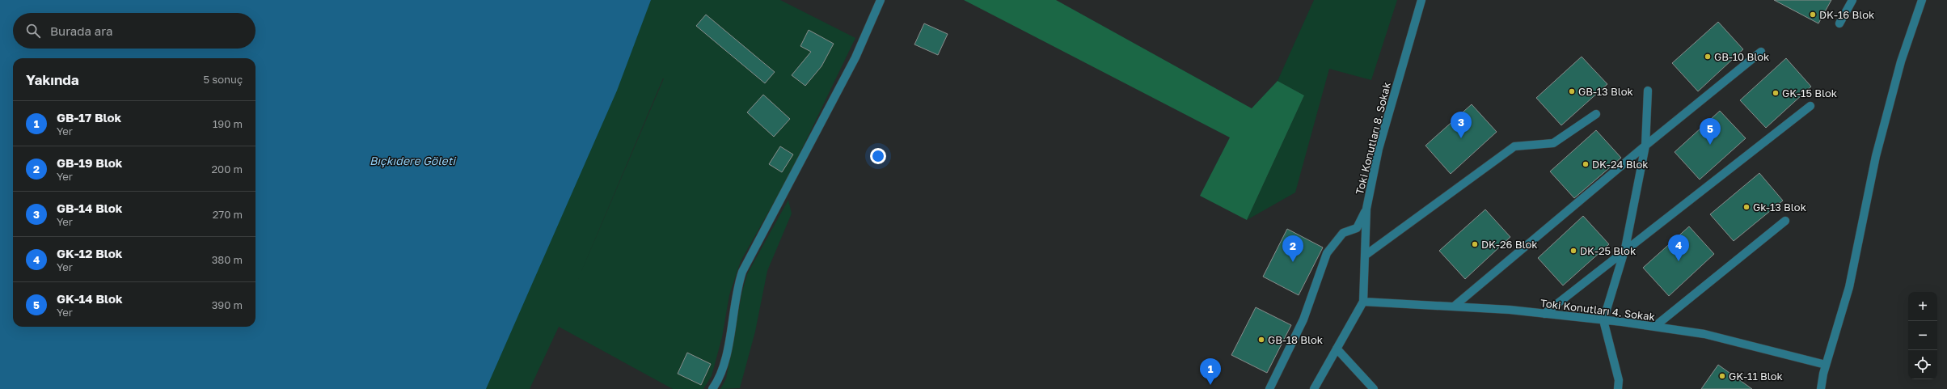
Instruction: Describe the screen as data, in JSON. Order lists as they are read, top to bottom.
{
  "streets": {
    "street": ["Toki Konutları 8. Sokak", "Toki Konutları 4. Sokak"]
  },
  "crossings": [
    ["Toki Konutları 8. Sokak", "Toki Konutları 4. Sokak"]
  ],
  "water": ["Bıçkıdere Göleti"],
  "places": [
    "DK-16 Blok",
    "GB-10 Blok",
    "GB-13 Blok",
    "GK-15 Blok",
    "DK-24 Blok",
    "Gk-13 Blok",
    "DK-26 Blok",
    "DK-25 Blok",
    "GB-18 Blok",
    "GK-11 Blok"
  ],
  "page": {
    "search": "Burada ara",
    "heading": ["Yakında", "5 sonuç"],
    "list": [
      {
        "mark": "1",
        "name": "GB-17 Blok",
        "note": "Yer",
        "value": "190 m"
      },
      {
        "mark": "2",
        "name": "GB-19 Blok",
        "note": "Yer",
        "value": "200 m"
      },
      {
        "mark": "3",
        "name": "GB-14 Blok",
        "note": "Yer",
        "value": "270 m"
      },
      {
        "mark": "4",
        "name": "GK-12 Blok",
        "note": "Yer",
        "value": "380 m"
      },
      {
        "mark": "5",
        "name": "GK-14 Blok",
        "note": "Yer",
        "value": "390 m"
      }
    ],
    "pins": [
      "3",
      "5",
      "4",
      "2",
      "1"
    ],
    "map_buttons": ["+", "−"]
  }
}
